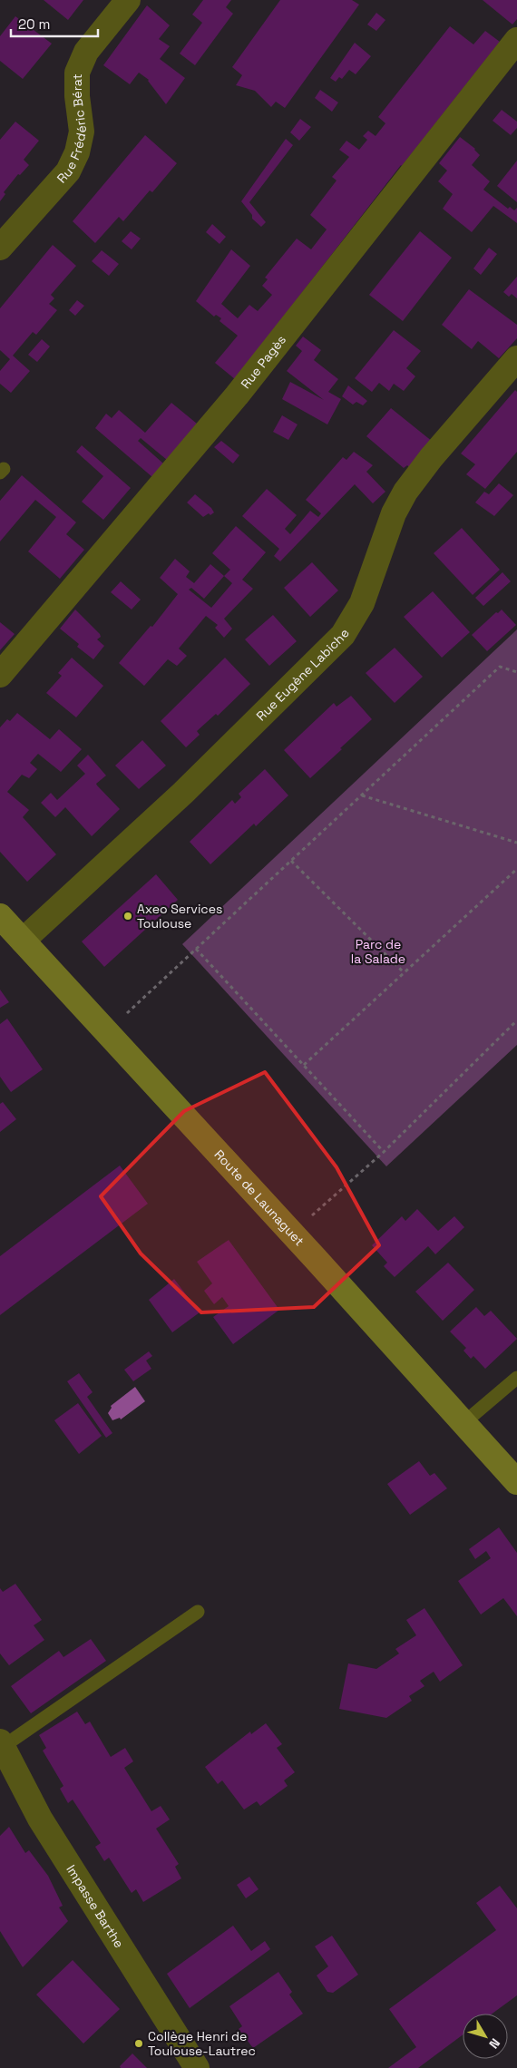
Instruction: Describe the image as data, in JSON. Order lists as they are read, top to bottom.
{
  "streets": {
    "main road": ["Route de Launaguet"],
    "street": [
      "Rue Frédéric Bérat",
      "Rue Pagès",
      "Rue Eugène Labiche",
      "Impasse Barthe"
    ]
  },
  "crossings": [
    ["Rue Eugène Labiche", "Route de Launaguet"]
  ],
  "parks": ["Parc de la Salade"],
  "places": ["Axeo Services Toulouse", "Collège Henri de Toulouse-Lautrec"],
  "scale_bar": "20 m",
  "north": "bottom right"
}
